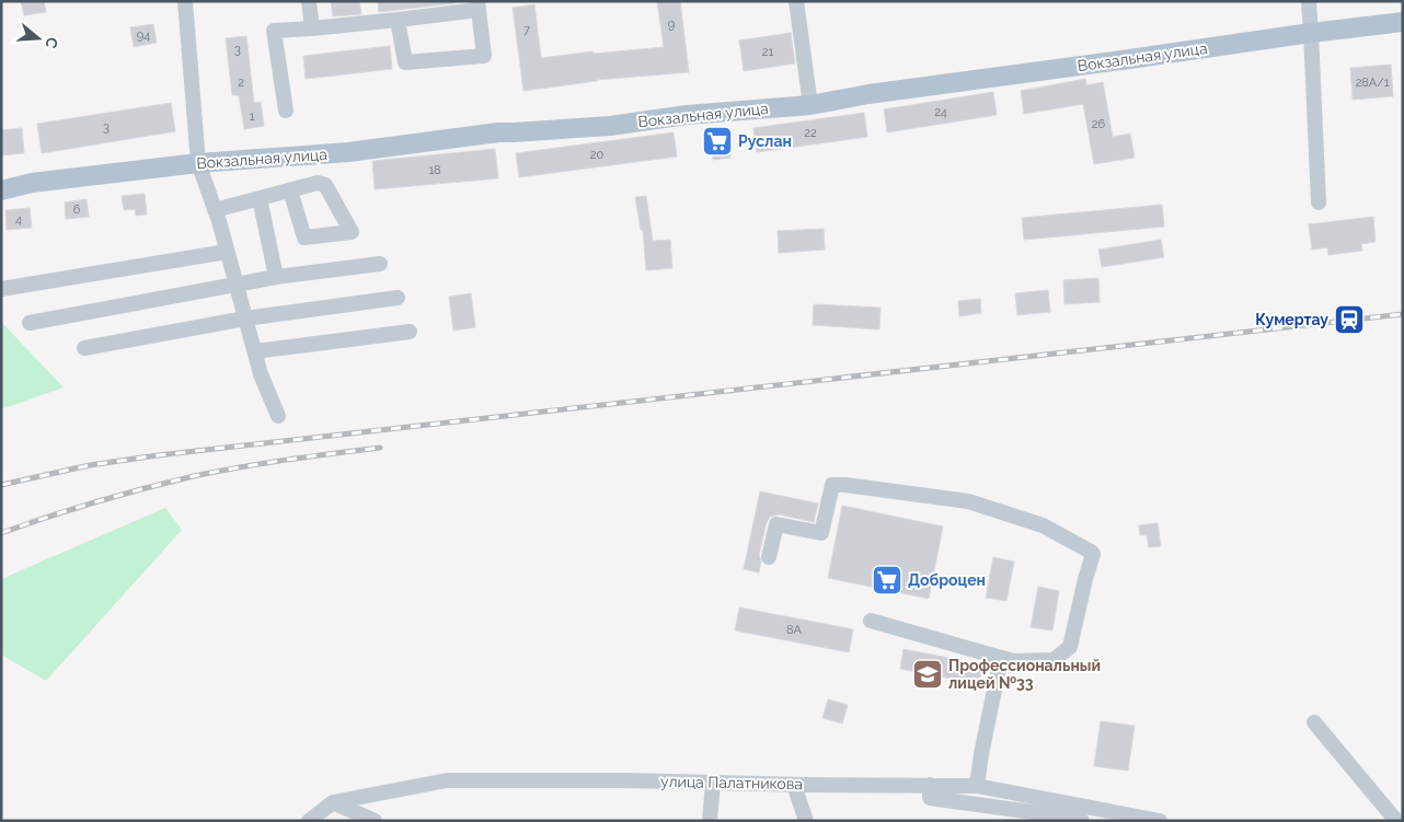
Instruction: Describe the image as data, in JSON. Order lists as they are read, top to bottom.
{
  "streets": {
    "main road": ["Вокзальная улица"],
    "street": ["улица Палатникова"]
  },
  "places": {
    "supermarket": ["Руслан", "Доброцен"],
    "station": ["Кумертау"],
    "school or university": ["Профессиональный лицей №33"]
  },
  "house_numbers": [
    "9",
    "7",
    "94",
    "3",
    "21",
    "2",
    "28А/1",
    "24",
    "1",
    "26",
    "3",
    "22",
    "20",
    "18",
    "6",
    "4",
    "8А"
  ],
  "north": "right"
}
